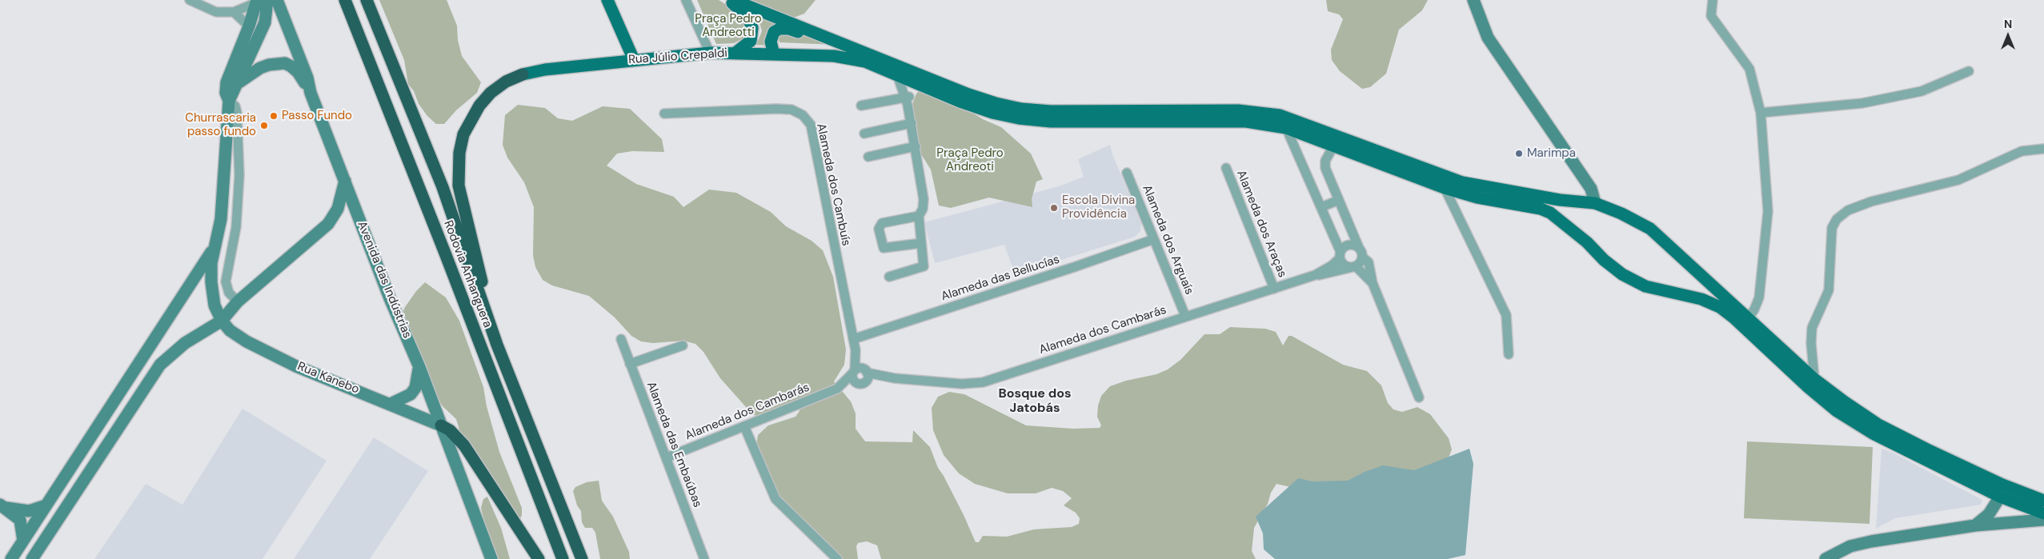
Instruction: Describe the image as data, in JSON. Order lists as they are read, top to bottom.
{
  "streets": {
    "highway": ["Rodovia Anhanguera"],
    "main road": ["Rua Júlio Crepaldi", "Avenida das Indústrias", "Rua Kanebo"],
    "street": [
      "Alameda dos Cambuís",
      "Alameda dos Araças",
      "Alameda dos Arguaís",
      "Alameda das Bellucías",
      "Alameda dos Cambarás",
      "Alameda das Embaúbas"
    ]
  },
  "crossings": [
    ["Alameda dos Cambuís", "Alameda das Bellucías"],
    ["Alameda dos Cambuís", "Alameda dos Cambarás"],
    ["Alameda dos Araças", "Alameda dos Cambarás"],
    ["Alameda dos Arguaís", "Alameda das Bellucías"],
    ["Alameda dos Arguaís", "Alameda dos Cambarás"],
    ["Avenida das Indústrias", "Rua Kanebo"],
    ["Alameda dos Cambarás", "Alameda das Embaúbas"]
  ],
  "districts": ["Bosque dos Jatobás"],
  "parks": ["Praça Pedro Andreotti", "Praça Pedro Andreoti"],
  "places": [
    "Passo Fundo",
    "Churrascaria passo fundo",
    "Marimpa",
    "Escola Divina Providência"
  ],
  "north": "top"
}
